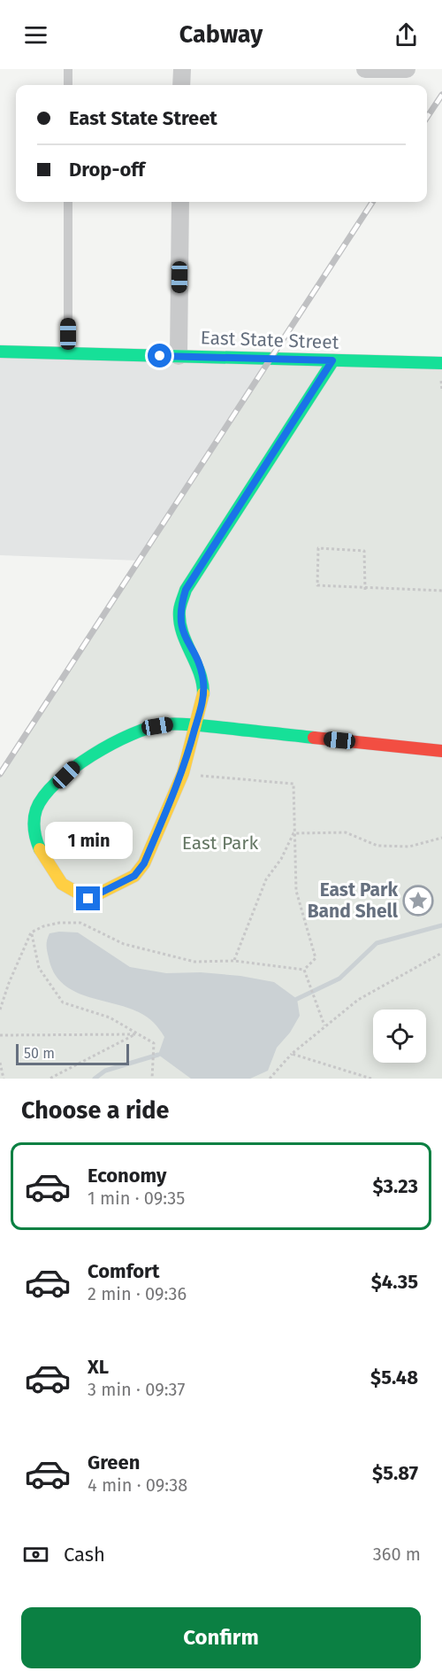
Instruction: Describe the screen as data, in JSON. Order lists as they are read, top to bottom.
{
  "streets": {
    "street": ["East State Street"]
  },
  "parks": ["East Park"],
  "places": {
    "place": ["East Park Band Shell"]
  },
  "scale_bar": "50 m",
  "page": {
    "header": "Cabway",
    "banner": ["East State Street", "Drop-off"],
    "bubble": "1 min",
    "scale": "50 m",
    "heading": "Choose a ride",
    "list": [
      {
        "name": "Economy",
        "note": "1 min · 09:35",
        "value": "$3.23"
      },
      {
        "name": "Comfort",
        "note": "2 min · 09:36",
        "value": "$4.35"
      },
      {
        "name": "XL",
        "note": "3 min · 09:37",
        "value": "$5.48"
      },
      {
        "name": "Green",
        "note": "4 min · 09:38",
        "value": "$5.87"
      }
    ],
    "pay": ["Cash", "360 m"],
    "buttons": "Confirm"
  }
}
